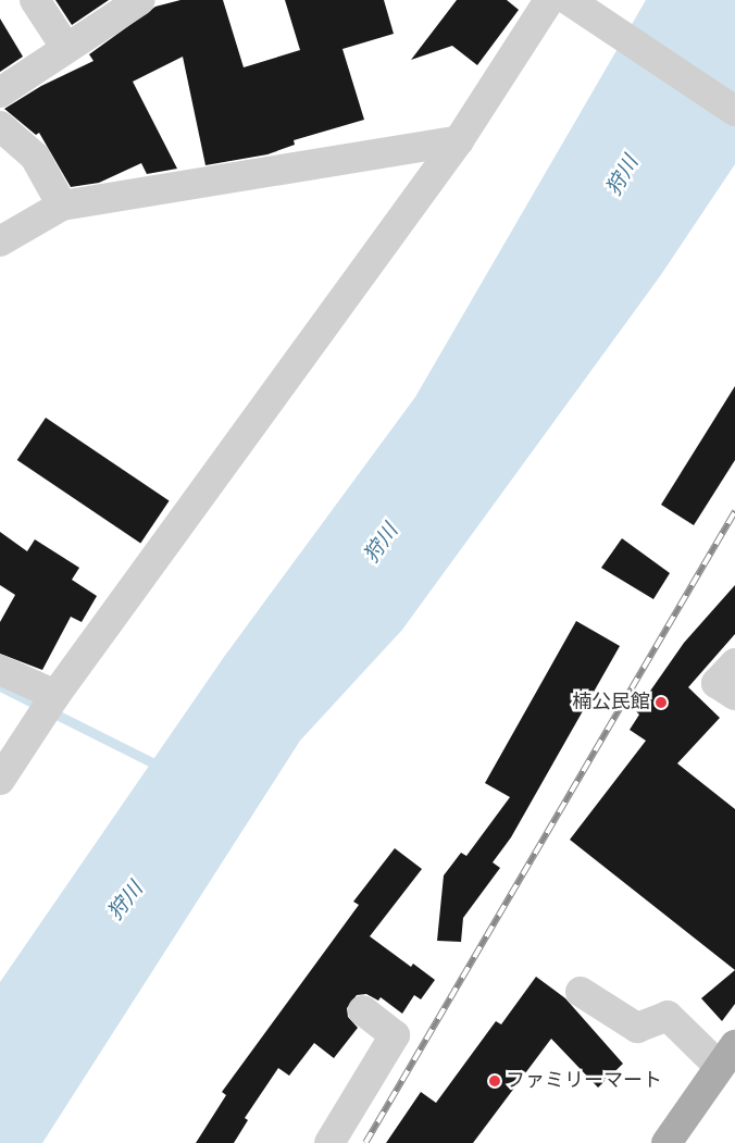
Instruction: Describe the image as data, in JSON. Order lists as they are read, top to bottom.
{
  "water": ["狩川"],
  "places": ["楠公民館", "ファミリーマート"]
}
